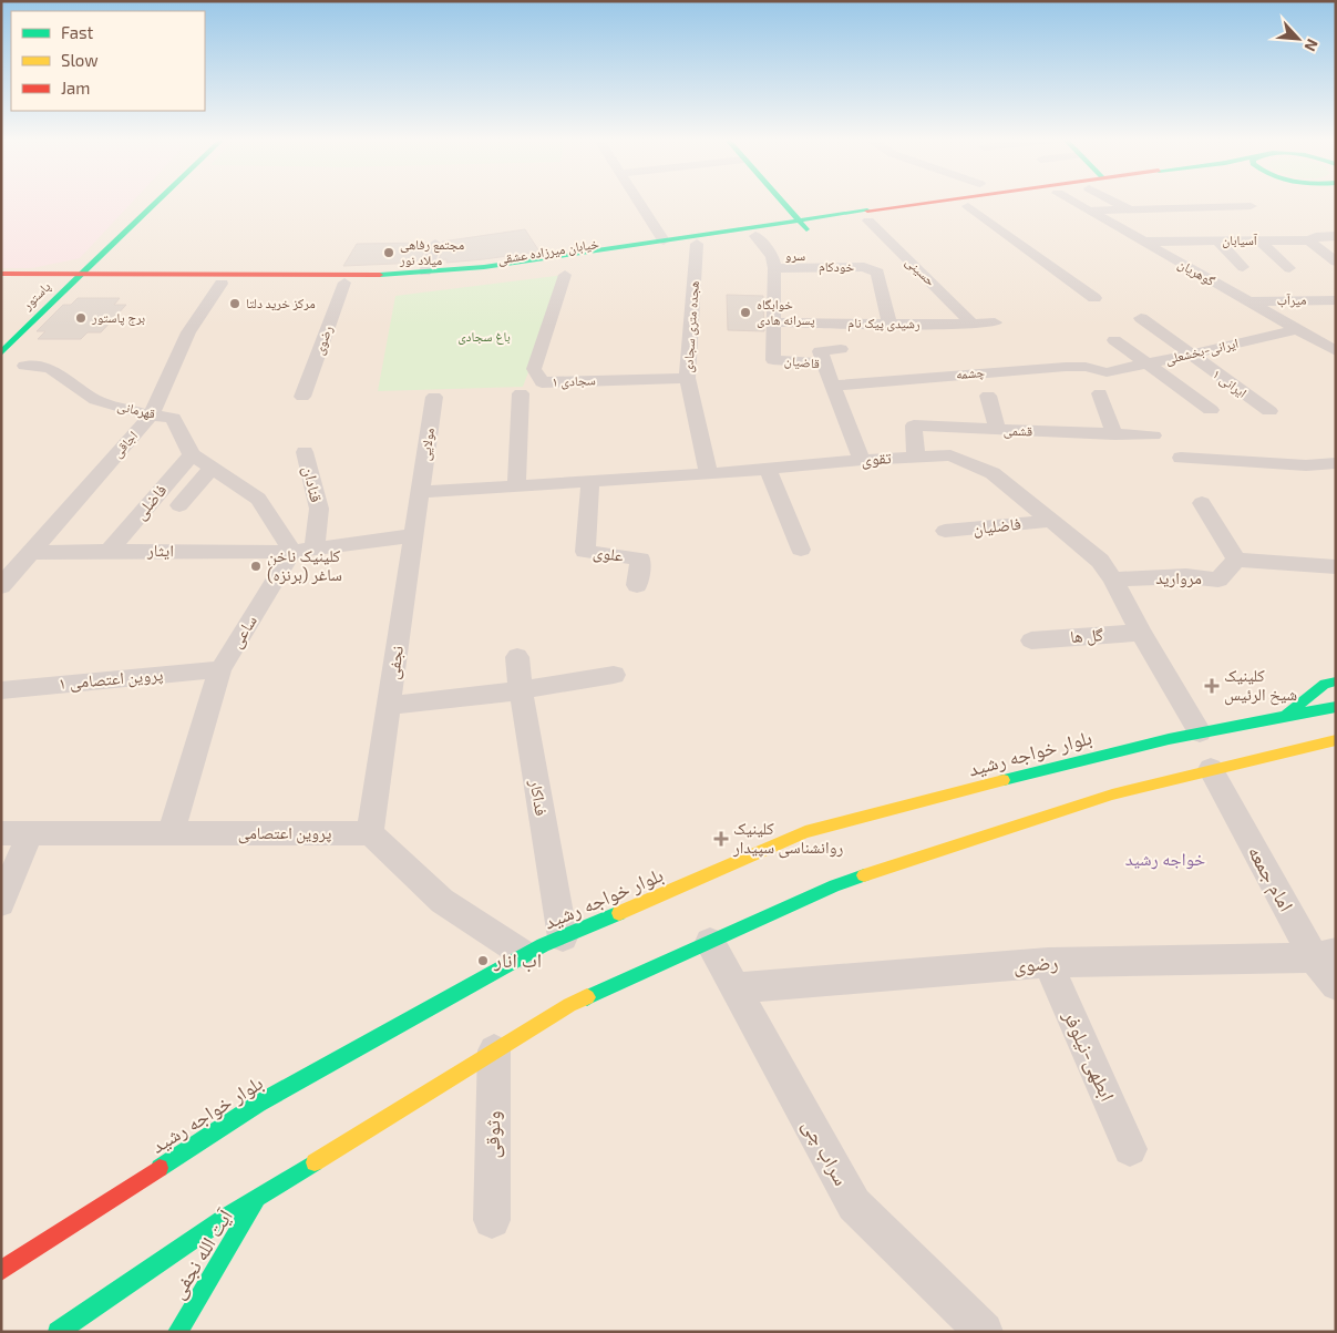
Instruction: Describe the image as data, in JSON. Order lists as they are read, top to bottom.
{
  "streets": {
    "main road": [
      "خیابان میرزاده عشقی",
      "پاستور",
      "بلوار خواجه رشید",
      "آیت الله نجفی"
    ],
    "street": [
      "آسیابان",
      "سرو",
      "خودکام",
      "حسینی",
      "گوهریان",
      "میرآب",
      "رشیدی پیک نام",
      "هجده متری سجادی",
      "رضوی",
      "ایرانی-بخشعلی",
      "قاضیان",
      "چشمه",
      "سجادی ۱",
      "ایرانی ۱",
      "قهرمانی",
      "قشمی",
      "اجاقی",
      "مولایی",
      "تقوی",
      "قنادان",
      "فاضلی",
      "فاضلیان",
      "ایثار",
      "علوی",
      "مروارید",
      "ساعی",
      "گل ها",
      "نجفی",
      "پروین اعتصامی ۱",
      "فداکار",
      "پروین اعتصامی",
      "امام جمعه",
      "ابطهی-نیلوفر",
      "وثوقی",
      "سراب چی"
    ]
  },
  "crossings": [
    ["آسیابان", "گوهریان"],
    ["خیابان میرزاده عشقی", "حسینی"],
    ["خیابان میرزاده عشقی", "پاستور"],
    ["خیابان میرزاده عشقی", "هجده متری سجادی"],
    ["خیابان میرزاده عشقی", "رضوی"],
    ["خیابان میرزاده عشقی", "اجاقی"],
    ["سرو", "خودکام"],
    ["سرو", "قاضیان"],
    ["خودکام", "رشیدی پیک نام"],
    ["خودکام", "قاضیان"],
    ["حسینی", "رشیدی پیک نام"],
    ["گوهریان", "میرآب"],
    ["گوهریان", "ایرانی-بخشعلی"],
    ["رشیدی پیک نام", "قاضیان"],
    ["هجده متری سجادی", "سجادی ۱"],
    ["هجده متری سجادی", "تقوی"],
    ["رضوی", "امام جمعه"],
    ["رضوی", "ابطهی-نیلوفر"],
    ["رضوی", "سراب چی"],
    ["ایرانی-بخشعلی", "چشمه"],
    ["ایرانی-بخشعلی", "ایرانی ۱"],
    ["قاضیان", "چشمه"],
    ["قاضیان", "تقوی"],
    ["قهرمانی", "اجاقی"],
    ["قهرمانی", "قنادان"],
    ["قهرمانی", "فاضلی"],
    ["قهرمانی", "ایثار"],
    ["قهرمانی", "ساعی"],
    ["قشمی", "تقوی"],
    ["اجاقی", "ایثار"],
    ["مولایی", "تقوی"],
    ["مولایی", "نجفی"],
    ["تقوی", "فاضلیان"],
    ["تقوی", "علوی"],
    ["تقوی", "مروارید"],
    ["تقوی", "گل ها"],
    ["تقوی", "نجفی"],
    ["تقوی", "بلوار خواجه رشید"],
    ["قنادان", "ایثار"],
    ["قنادان", "ساعی"],
    ["فاضلی", "ایثار"],
    ["ایثار", "ساعی"],
    ["ساعی", "پروین اعتصامی ۱"],
    ["ساعی", "پروین اعتصامی"],
    ["نجفی", "پروین اعتصامی"],
    ["بلوار خواجه رشید", "فداکار"]
  ],
  "districts": ["خواجه رشید"],
  "parks": ["باغ سجادی"],
  "places": {
    "other": [
      "مجتمع رفاهی میلاد نور",
      "مرکز خرید دلتا",
      "خوابگاه پسرانه هادی",
      "برج پاستور",
      "کلینیک ناخن ساغر (برنزه)",
      "اب انار"
    ],
    "health": ["کلینیک شیخ الرئیس", "کلینیک روانشناسی سپیدار"]
  },
  "legend": ["Fast", "Slow", "Jam"],
  "north": "bottom right"
}
